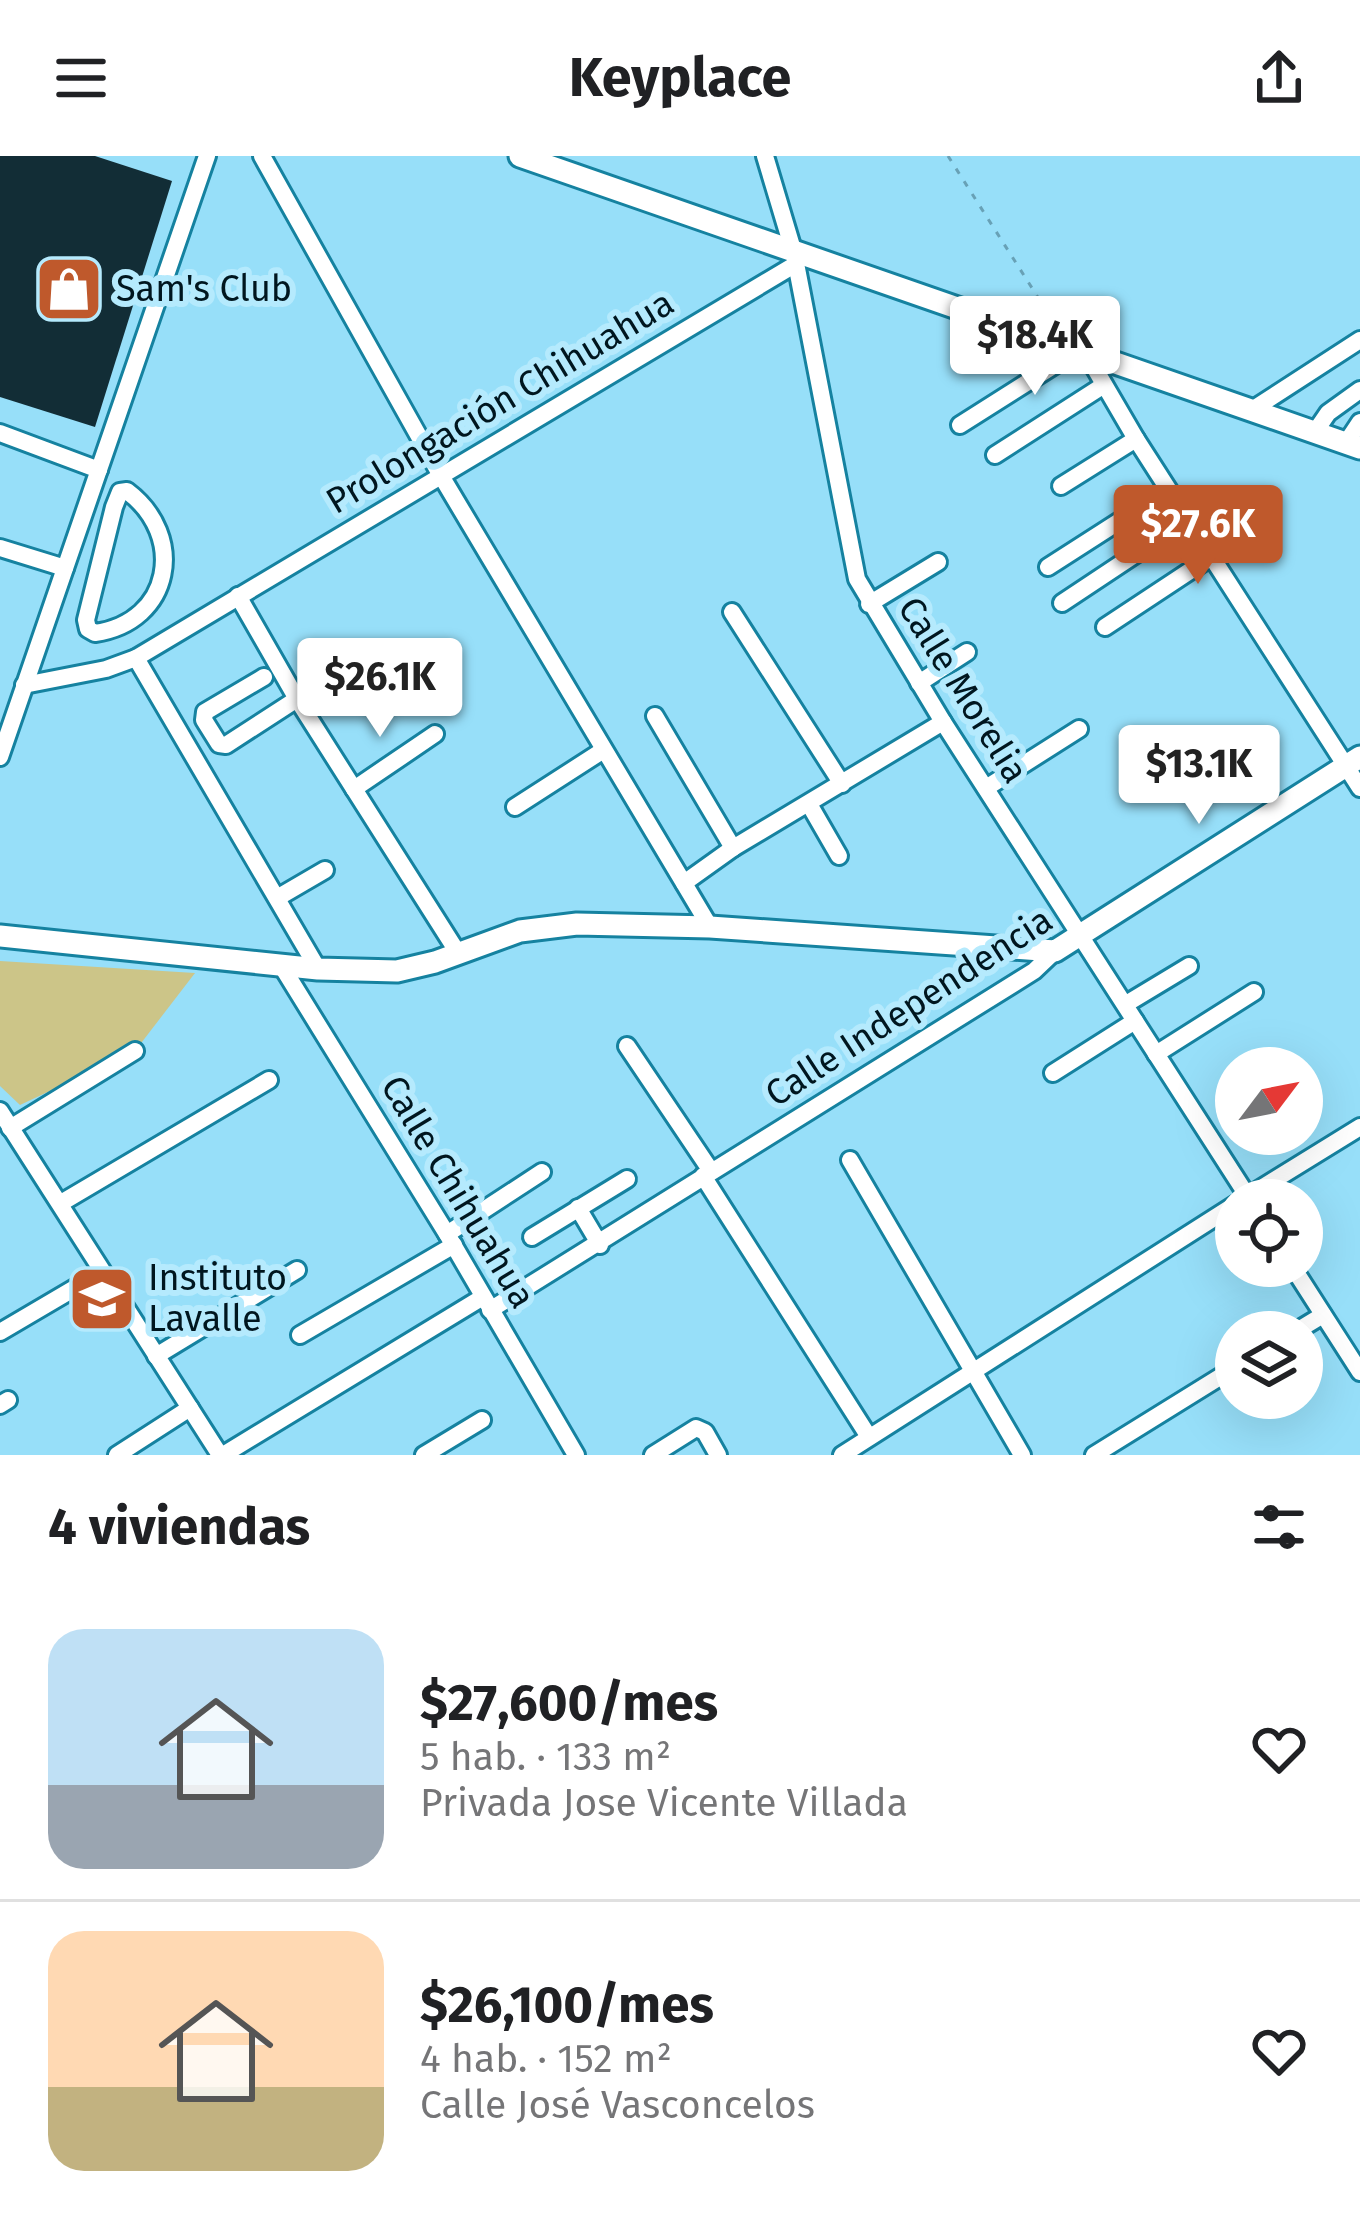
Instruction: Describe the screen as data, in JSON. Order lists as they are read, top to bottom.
{
  "streets": {
    "main road": ["Calle Independencia"],
    "street": ["Prolongación Chihuahua", "Calle Morelia", "Calle Chihuahua"]
  },
  "crossings": [
    ["Prolongación Chihuahua", "Calle Morelia"],
    ["Calle Morelia", "Calle Independencia"],
    ["Calle Independencia", "Calle Chihuahua"]
  ],
  "places": {
    "shop": ["Sam's Club"],
    "school or university": ["Instituto Lavalle"]
  },
  "north": "top right",
  "page": {
    "header": "Keyplace",
    "price": [
      "$18.4K",
      "$27.6K",
      "$26.1K",
      "$13.1K"
    ],
    "heading": "4 viviendas",
    "list": [
      {
        "name": "$27,600/mes",
        "note": "5 hab. · 133 m² · Privada Jose Vicente Villada"
      },
      {
        "name": "$26,100/mes",
        "note": "4 hab. · 152 m² · Calle José Vasconcelos"
      }
    ]
  }
}
